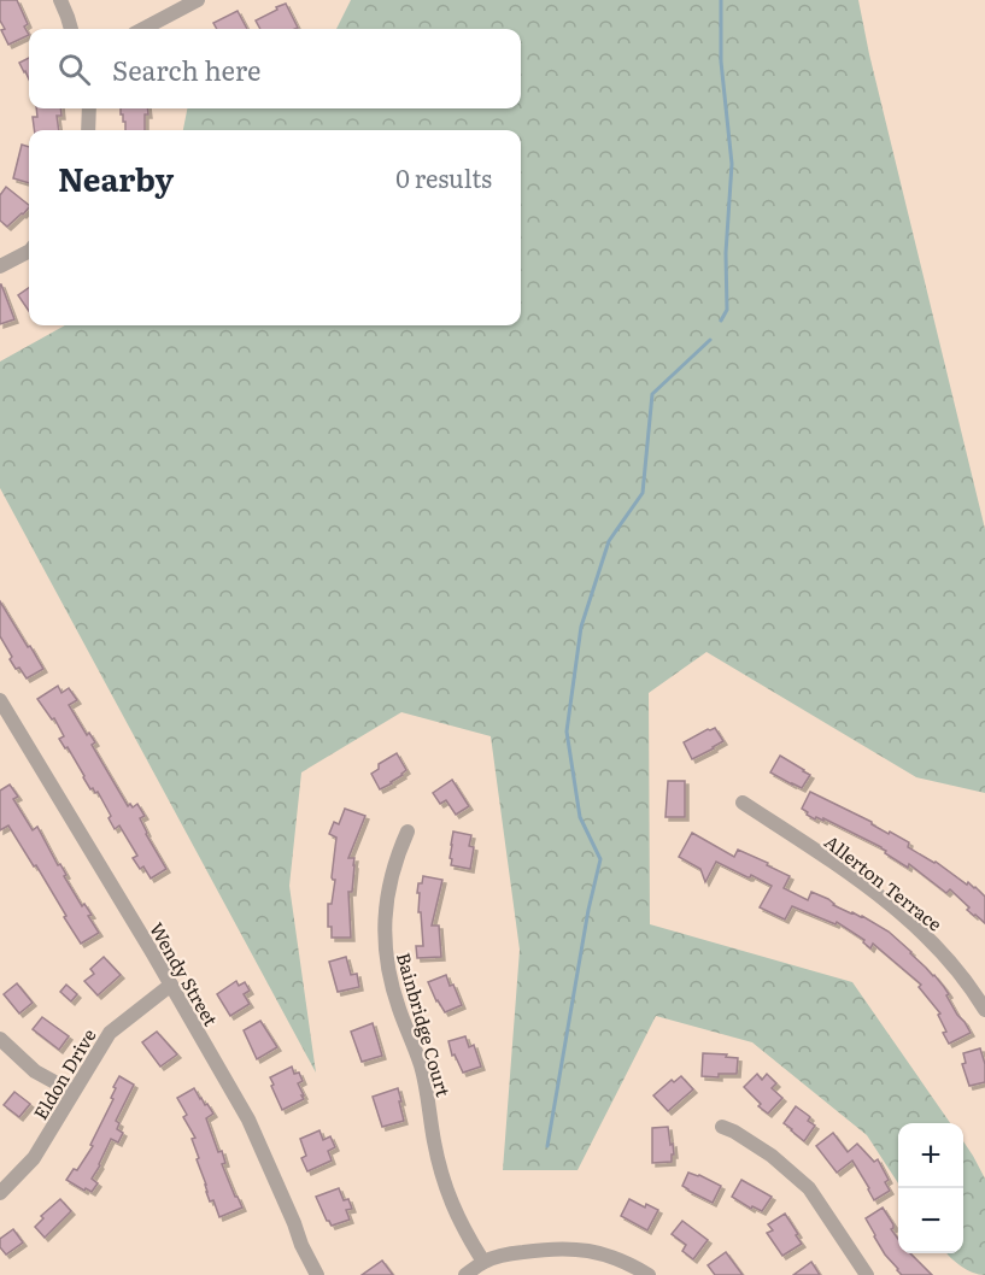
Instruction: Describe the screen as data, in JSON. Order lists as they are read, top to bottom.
{
  "streets": {
    "street": [
      "Allerton Terrace",
      "Wendy Street",
      "Bainbridge Court",
      "Eldon Drive"
    ]
  },
  "crossings": [
    ["Wendy Street", "Eldon Drive"]
  ],
  "page": {
    "search": "Search here",
    "heading": ["Nearby", "0 results"],
    "map_buttons": ["+", "−"]
  }
}
